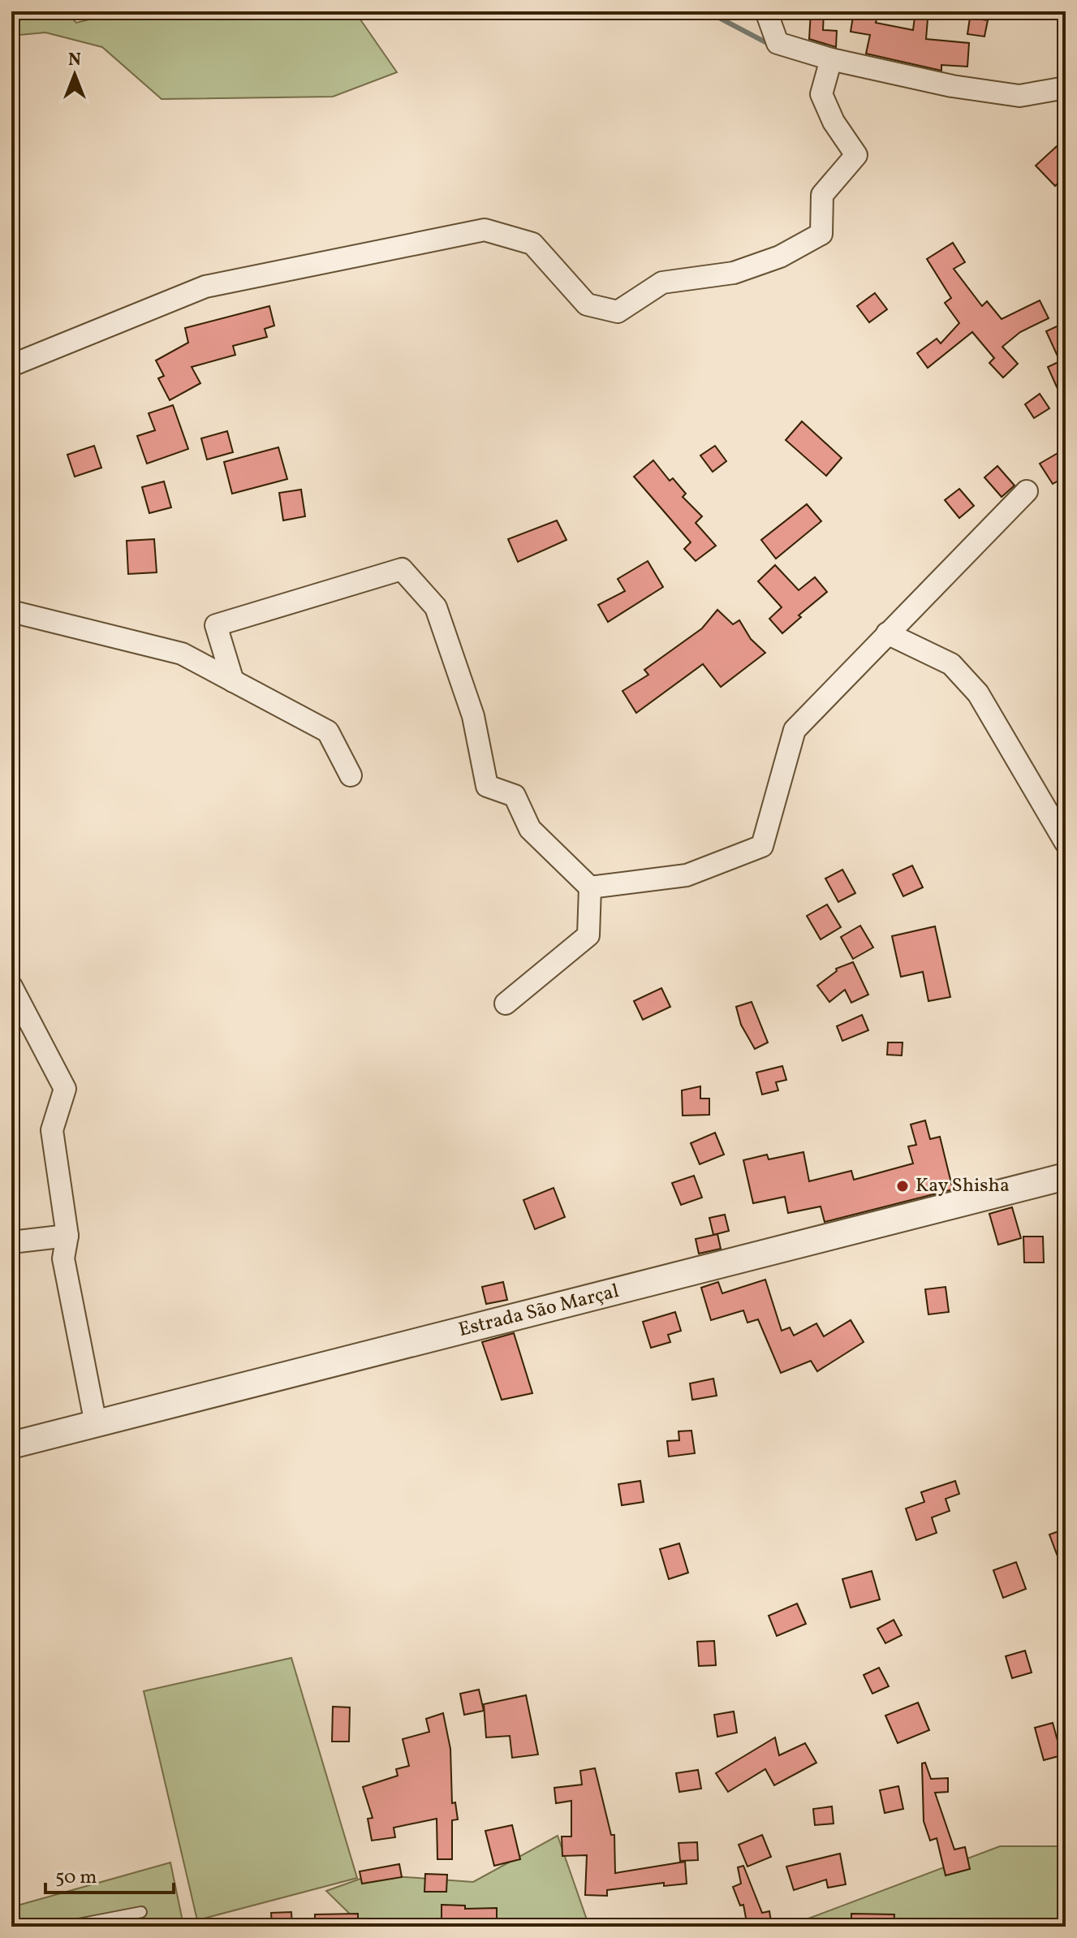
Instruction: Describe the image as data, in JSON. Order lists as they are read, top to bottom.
{
  "streets": {
    "street": ["Estrada São Marçal"]
  },
  "places": ["Kay Shisha"],
  "scale_bar": "50 m",
  "north": "top"
}
